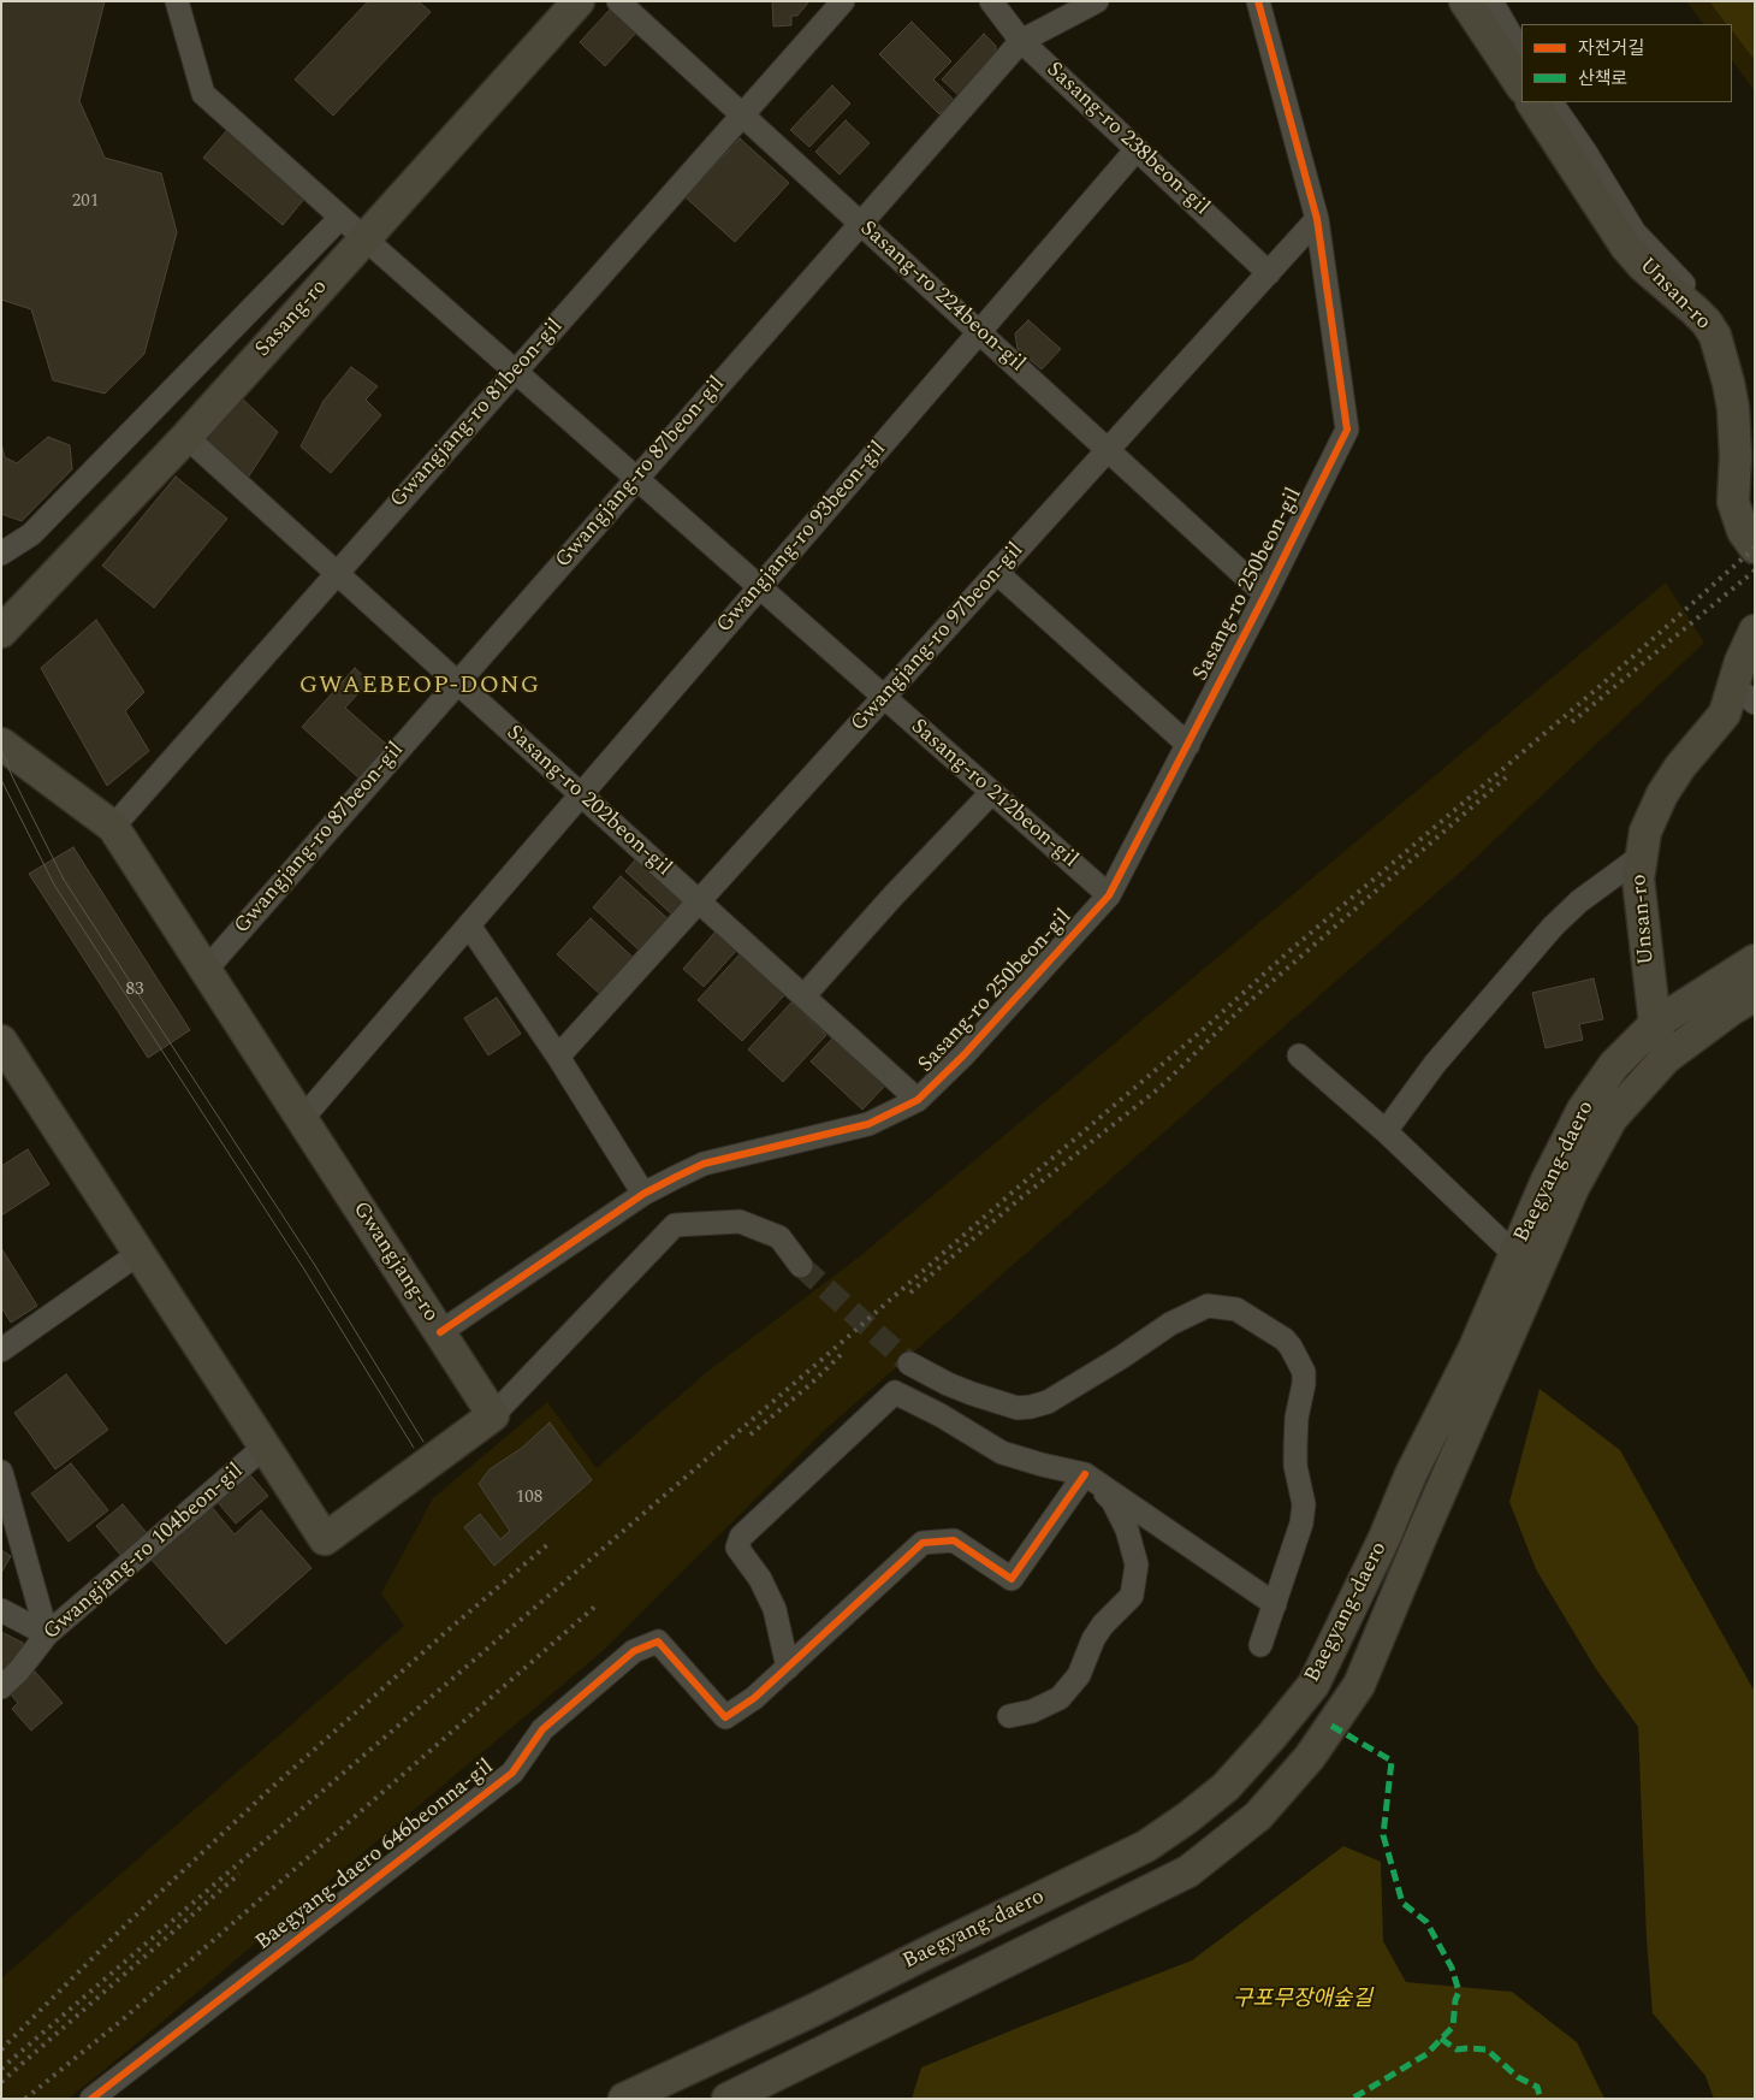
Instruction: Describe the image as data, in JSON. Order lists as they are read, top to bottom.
{
  "streets": {
    "main road": [
      "Unsan-ro",
      "Sasang-ro",
      "Baegyang-daero",
      "Gwangjang-ro"
    ],
    "street": [
      "Sasang-ro 238beon-gil",
      "Sasang-ro 224beon-gil",
      "Gwangjang-ro 81beon-gil",
      "Gwangjang-ro 87beon-gil",
      "Gwangjang-ro 93beon-gil",
      "Sasang-ro 250beon-gil",
      "Gwangjang-ro 97beon-gil",
      "Sasang-ro 212beon-gil",
      "Sasang-ro 202beon-gil",
      "Gwangjang-ro 104beon-gil",
      "Baegyang-daero 646beonna-gil"
    ]
  },
  "crossings": [
    ["Sasang-ro 238beon-gil", "Gwangjang-ro 87beon-gil"],
    ["Sasang-ro 238beon-gil", "Gwangjang-ro 93beon-gil"],
    ["Sasang-ro 238beon-gil", "Gwangjang-ro 97beon-gil"],
    ["Unsan-ro", "Baegyang-daero"],
    ["Sasang-ro 224beon-gil", "Gwangjang-ro 81beon-gil"],
    ["Sasang-ro 224beon-gil", "Gwangjang-ro 87beon-gil"],
    ["Sasang-ro 224beon-gil", "Gwangjang-ro 93beon-gil"],
    ["Sasang-ro 224beon-gil", "Sasang-ro 250beon-gil"],
    ["Sasang-ro 224beon-gil", "Gwangjang-ro 97beon-gil"],
    ["Sasang-ro", "Sasang-ro 212beon-gil"],
    ["Sasang-ro", "Sasang-ro 202beon-gil"],
    ["Gwangjang-ro 81beon-gil", "Sasang-ro 212beon-gil"],
    ["Gwangjang-ro 81beon-gil", "Sasang-ro 202beon-gil"],
    ["Gwangjang-ro 81beon-gil", "Gwangjang-ro"],
    ["Gwangjang-ro 87beon-gil", "Sasang-ro 212beon-gil"],
    ["Gwangjang-ro 87beon-gil", "Sasang-ro 202beon-gil"],
    ["Gwangjang-ro 87beon-gil", "Gwangjang-ro"],
    ["Gwangjang-ro 93beon-gil", "Sasang-ro 212beon-gil"],
    ["Gwangjang-ro 93beon-gil", "Sasang-ro 202beon-gil"],
    ["Gwangjang-ro 93beon-gil", "Gwangjang-ro"],
    ["Sasang-ro 250beon-gil", "Gwangjang-ro 97beon-gil"],
    ["Sasang-ro 250beon-gil", "Sasang-ro 212beon-gil"],
    ["Sasang-ro 250beon-gil", "Sasang-ro 202beon-gil"],
    ["Sasang-ro 250beon-gil", "Gwangjang-ro"],
    ["Gwangjang-ro 97beon-gil", "Sasang-ro 212beon-gil"],
    ["Gwangjang-ro 97beon-gil", "Sasang-ro 202beon-gil"]
  ],
  "districts": ["GWAEBEOP-DONG"],
  "parks": ["구포무장애숲길"],
  "house_numbers": ["201", "83", "108"],
  "legend": ["자전거길", "산책로"]
}
